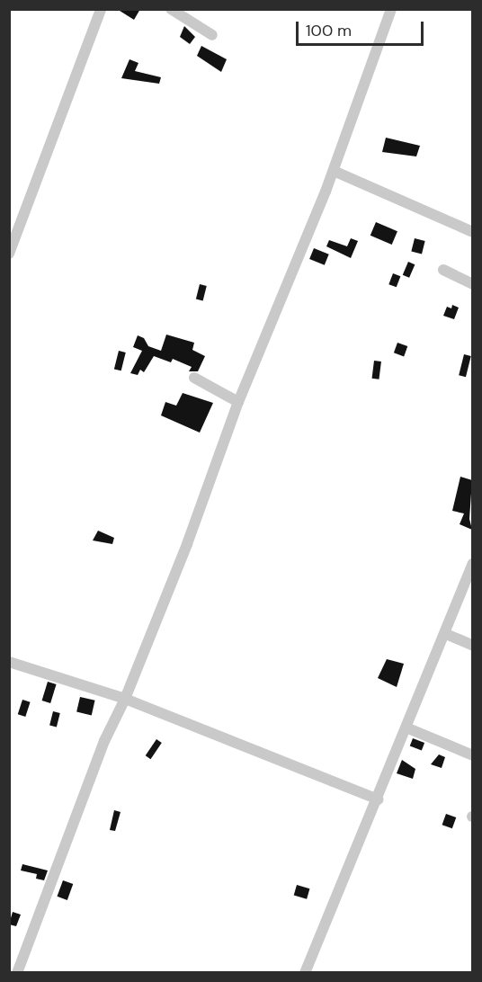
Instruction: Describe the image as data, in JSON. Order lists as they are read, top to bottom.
{
  "scale_bar": "100 m"
}
